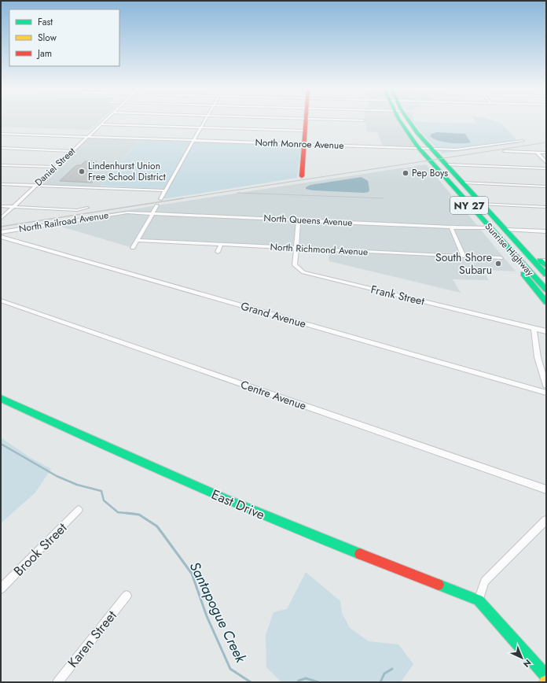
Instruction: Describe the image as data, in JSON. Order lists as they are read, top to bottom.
{
  "streets": {
    "main road": ["NY 27", "Sunrise Highway", "East Drive"],
    "street": [
      "North Monroe Avenue",
      "Daniel Street",
      "North Queens Avenue",
      "North Railroad Avenue",
      "North Richmond Avenue",
      "Frank Street",
      "Grand Avenue",
      "Centre Avenue",
      "Brook Street",
      "Karen Street"
    ]
  },
  "crossings": [
    ["North Monroe Avenue", "Daniel Street"],
    ["North Monroe Avenue", "Sunrise Highway"],
    ["North Queens Avenue", "North Railroad Avenue"],
    ["North Queens Avenue", "Sunrise Highway"],
    ["North Queens Avenue", "Frank Street"],
    ["North Richmond Avenue", "Frank Street"]
  ],
  "water": ["Santapogue Creek"],
  "places": ["Lindenhurst Union Free School District", "Pep Boys", "South Shore Subaru"],
  "legend": ["Fast", "Slow", "Jam"],
  "north": "bottom right"
}
